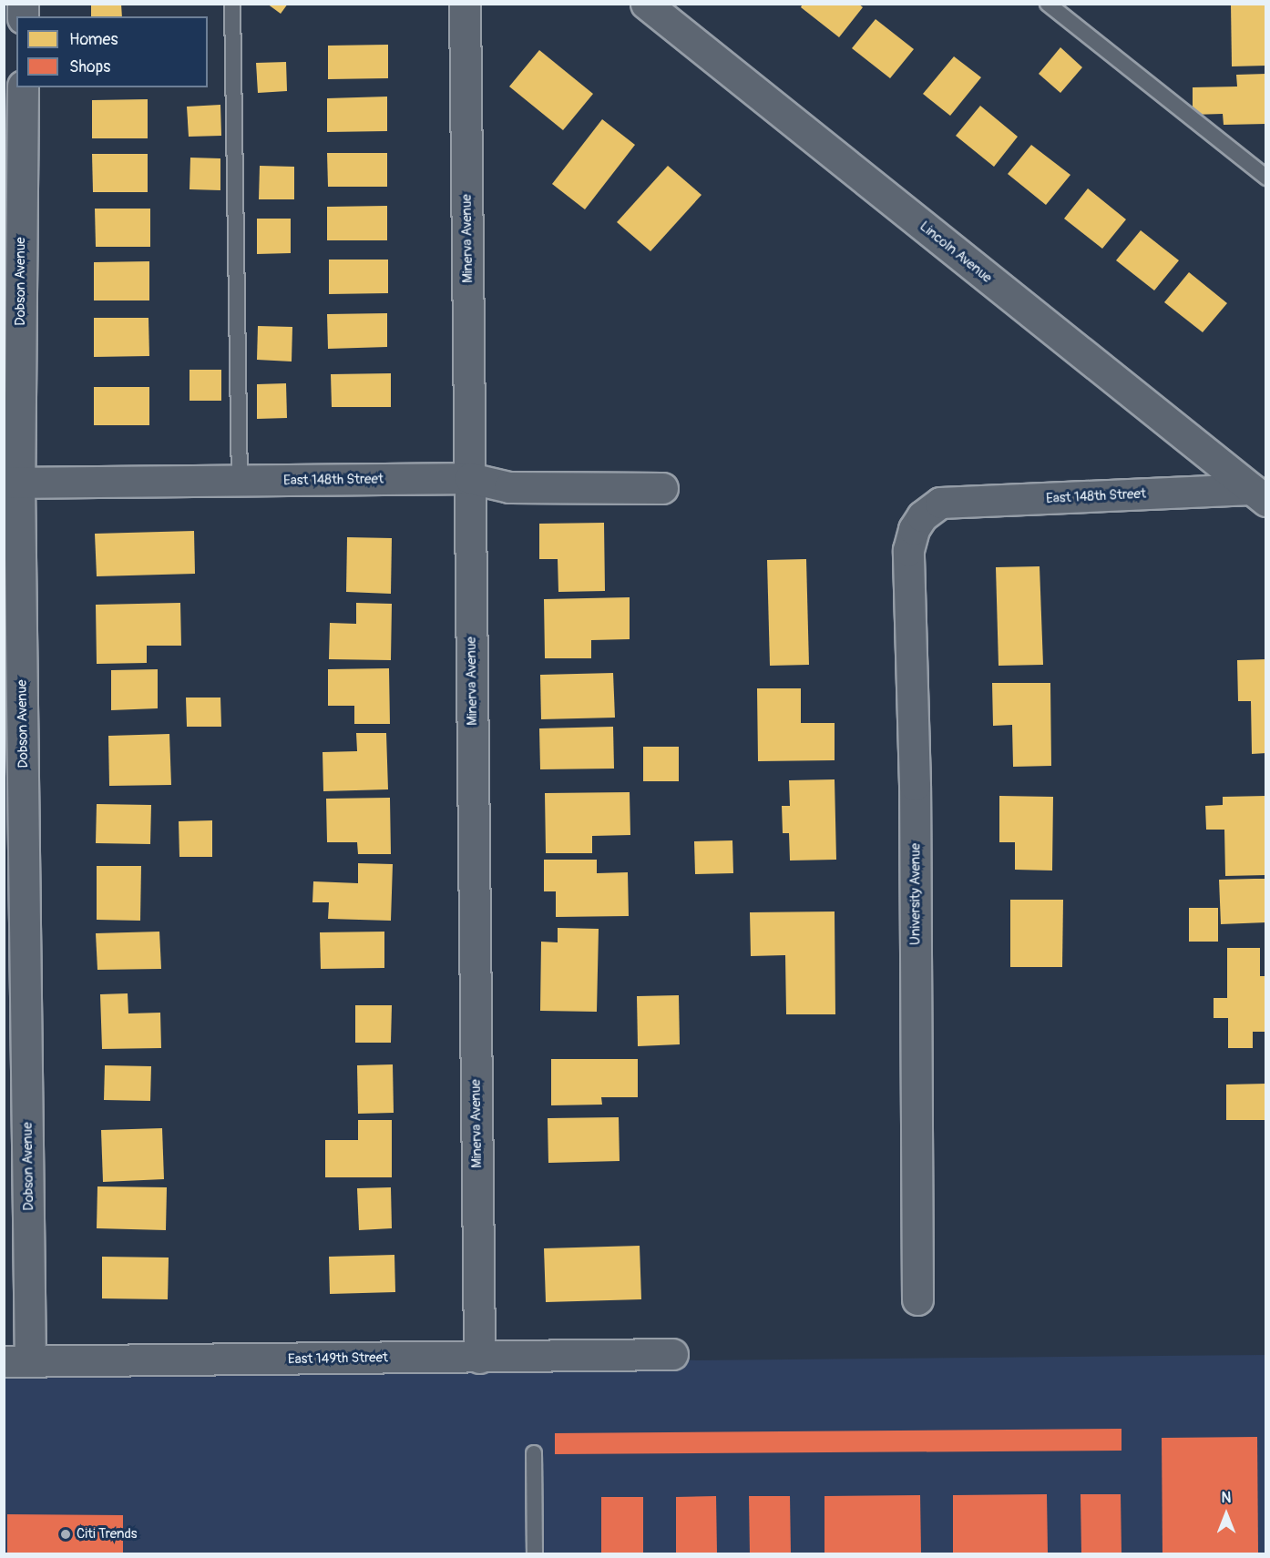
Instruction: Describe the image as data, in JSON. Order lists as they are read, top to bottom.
{
  "streets": {
    "street": [
      "Minerva Avenue",
      "Lincoln Avenue",
      "Dobson Avenue",
      "East 148th Street",
      "University Avenue",
      "East 149th Street"
    ]
  },
  "crossings": [
    ["Minerva Avenue", "East 148th Street"],
    ["Minerva Avenue", "East 149th Street"],
    ["Lincoln Avenue", "East 148th Street"],
    ["Dobson Avenue", "East 148th Street"],
    ["Dobson Avenue", "East 149th Street"],
    ["East 148th Street", "University Avenue"]
  ],
  "places": ["Citi Trends"],
  "legend": ["Homes", "Shops"],
  "north": "top"
}
